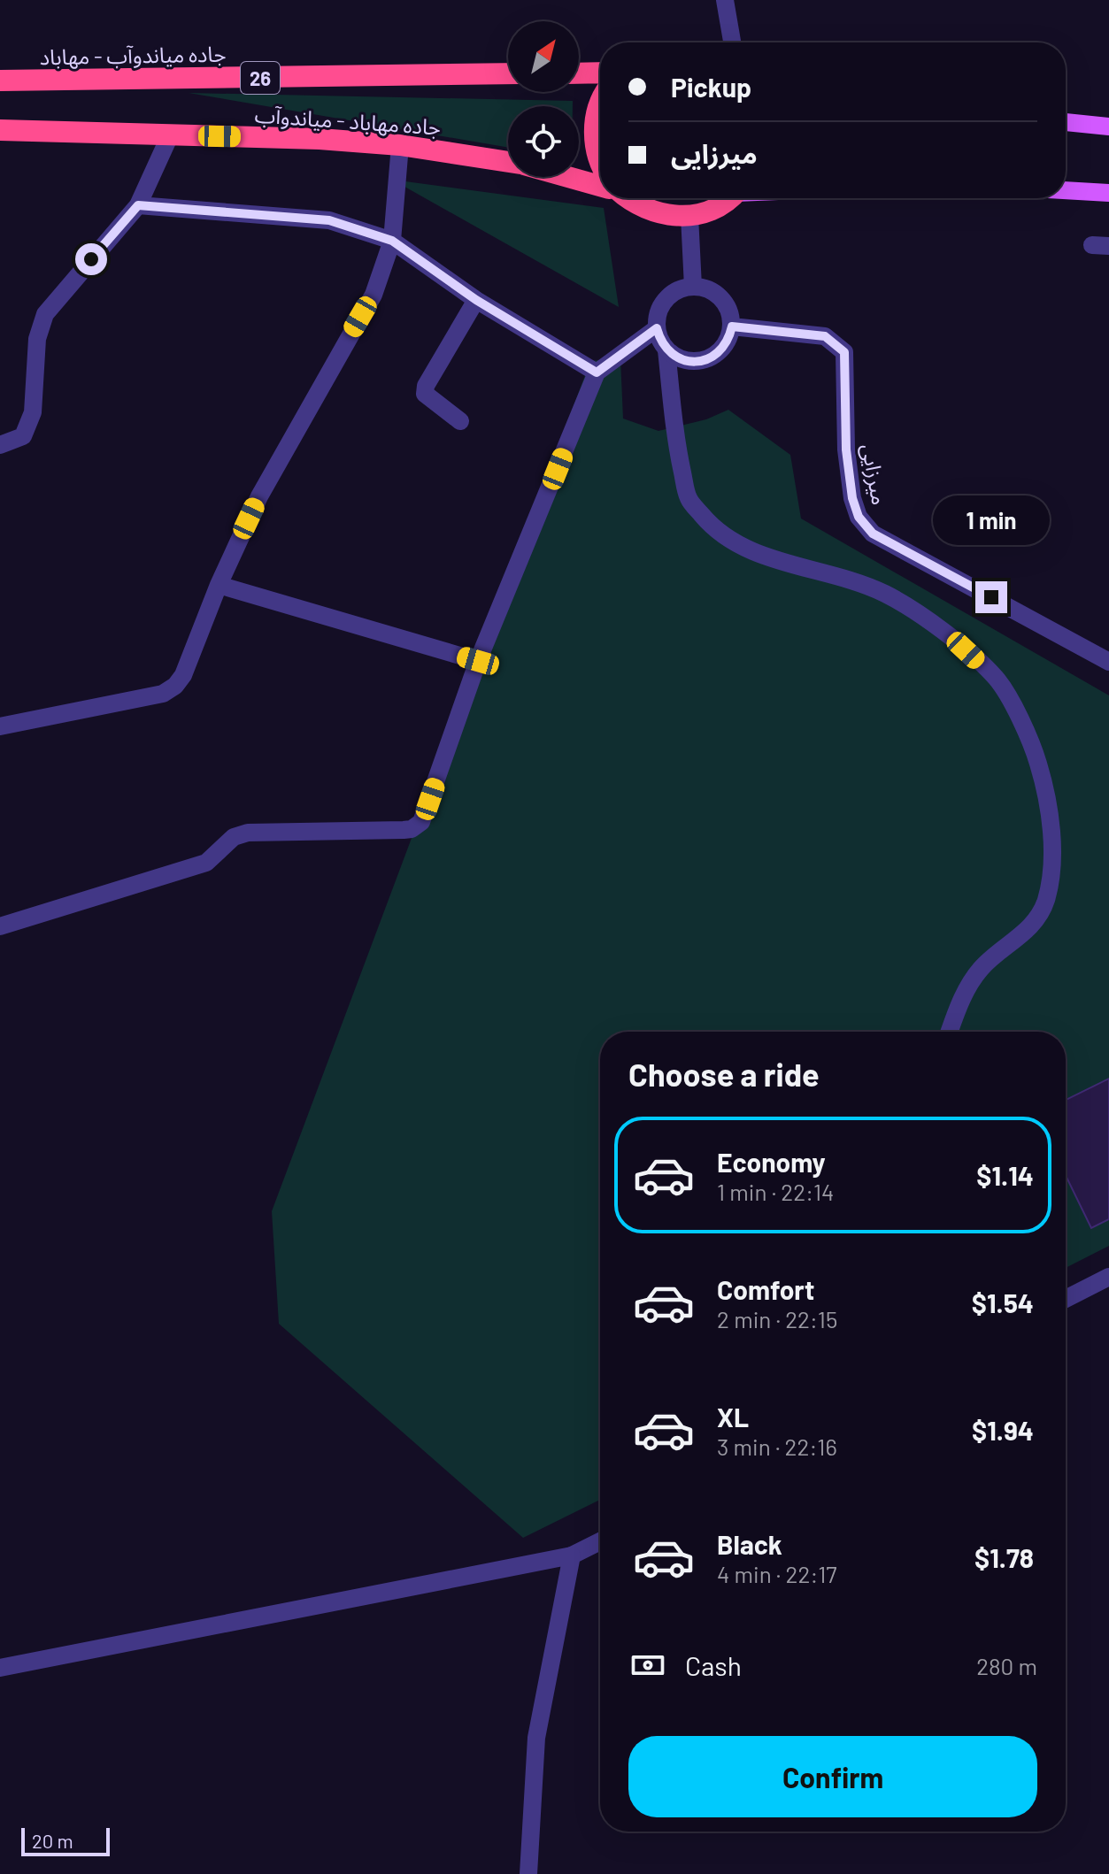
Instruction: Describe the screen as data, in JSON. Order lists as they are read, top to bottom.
{
  "streets": {
    "highway": ["جاده میاندوآب - مهاباد", "26", "جاده مهاباد - میاندوآب"],
    "street": ["میرزایی"]
  },
  "scale_bar": "20 m",
  "north": "top right",
  "page": {
    "banner": ["Pickup", "میرزایی"],
    "bubble": "1 min",
    "heading": "Choose a ride",
    "list": [
      {
        "name": "Economy",
        "note": "1 min · 22:14",
        "value": "$1.14"
      },
      {
        "name": "Comfort",
        "note": "2 min · 22:15",
        "value": "$1.54"
      },
      {
        "name": "XL",
        "note": "3 min · 22:16",
        "value": "$1.94"
      },
      {
        "name": "Black",
        "note": "4 min · 22:17",
        "value": "$1.78"
      }
    ],
    "pay": ["Cash", "280 m"],
    "buttons": "Confirm",
    "scale": "20 m"
  }
}
